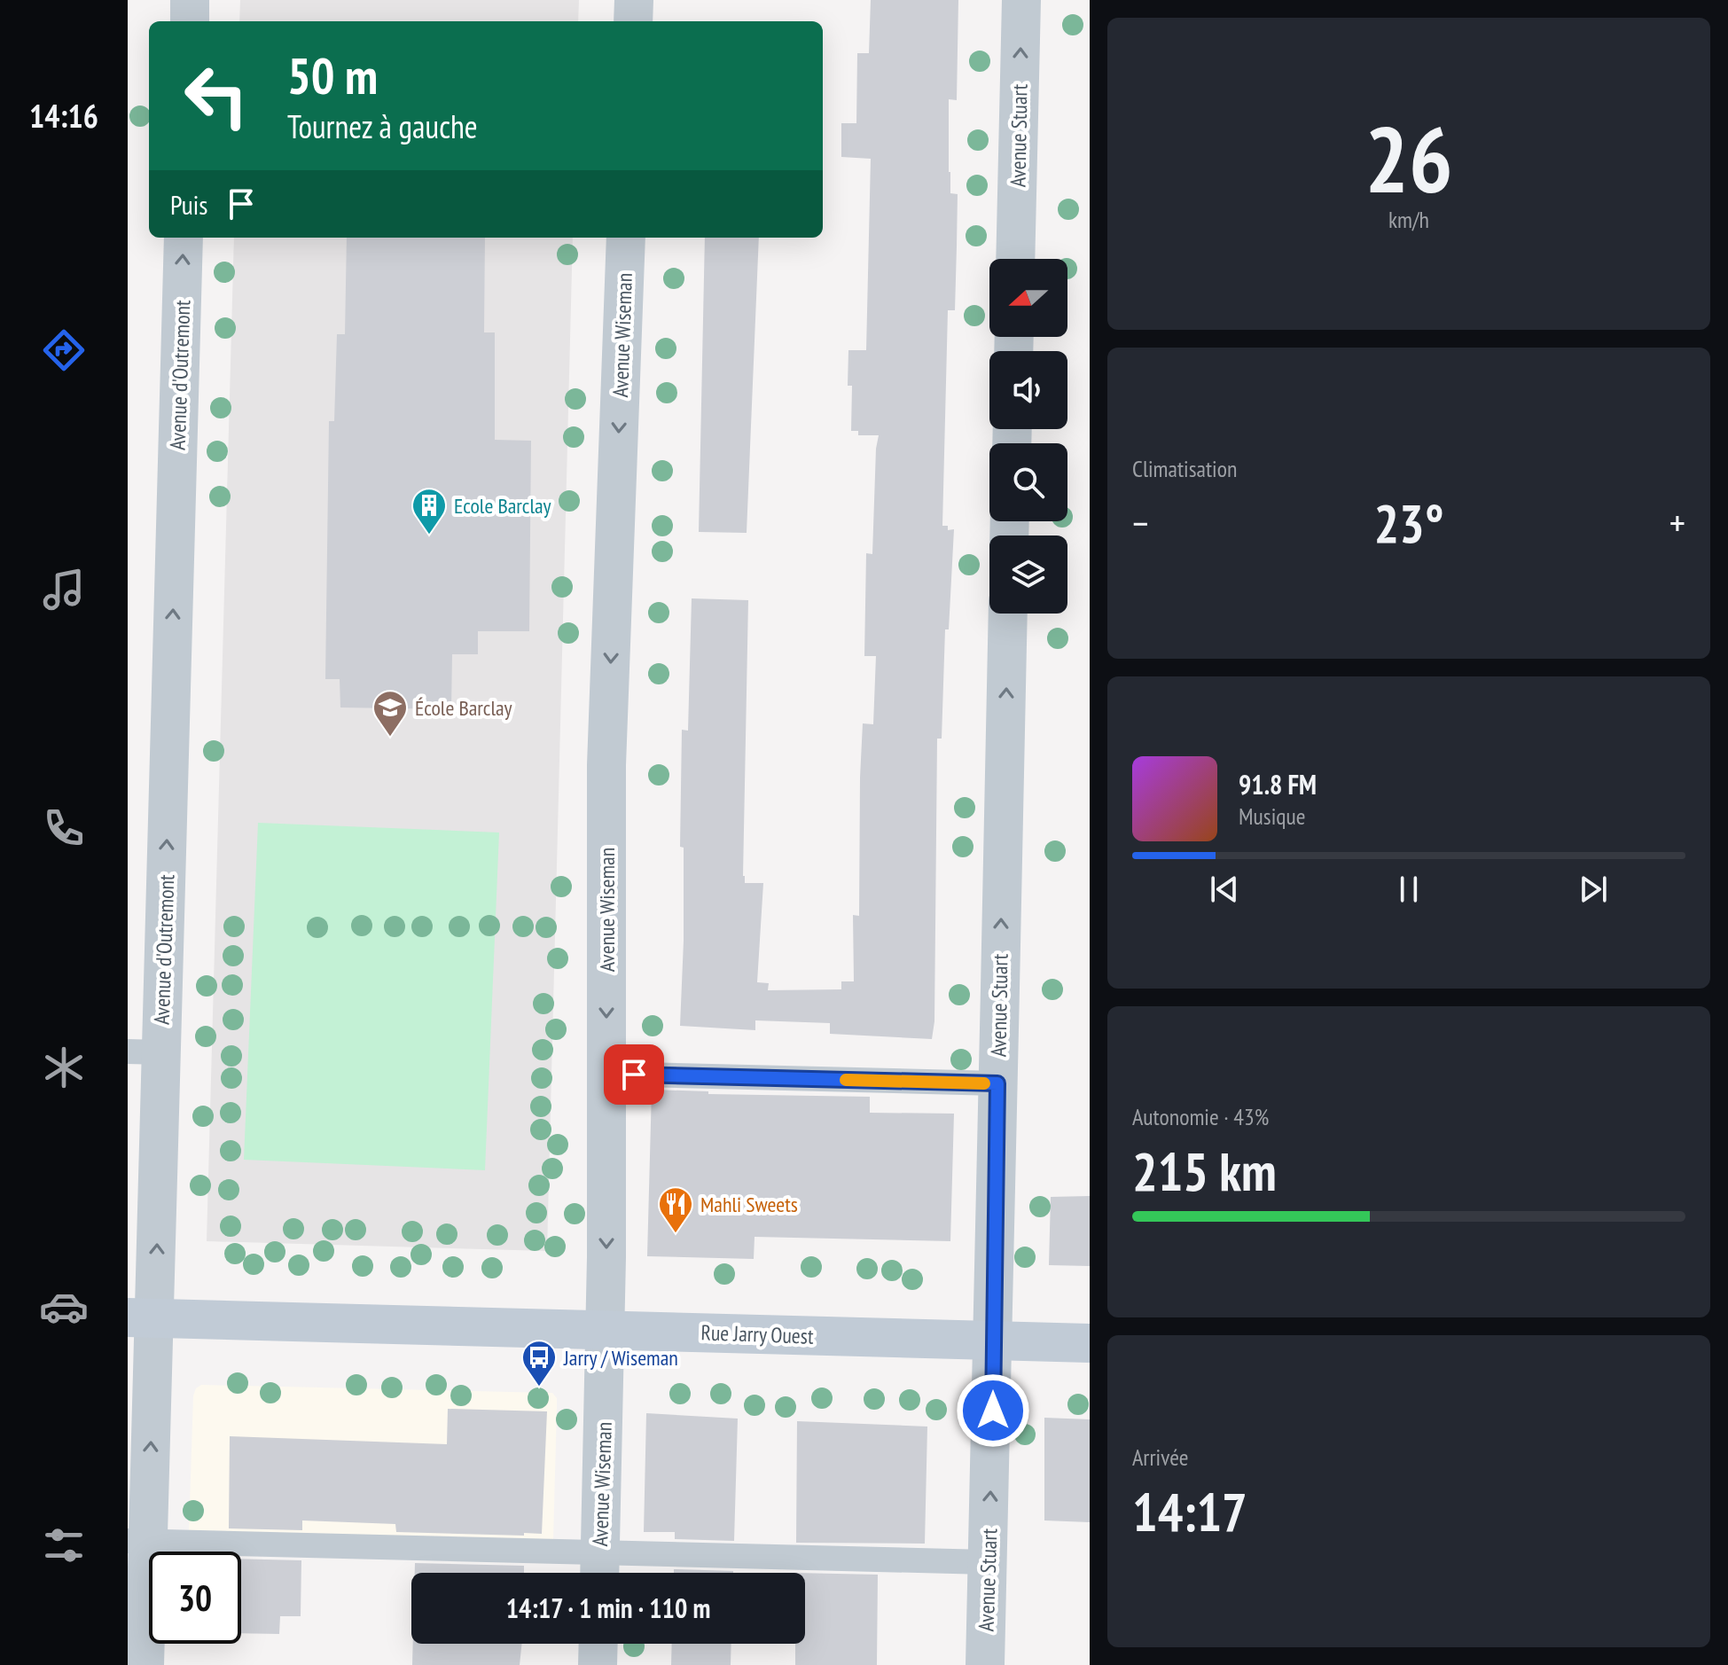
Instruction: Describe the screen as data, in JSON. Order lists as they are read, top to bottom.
{
  "streets": {
    "main road": ["Rue Jarry Ouest"],
    "street": ["Avenue Stuart", "Avenue Wiseman", "Avenue d'Outremont"]
  },
  "crossings": [
    ["Avenue Stuart", "Rue Jarry Ouest"],
    ["Avenue Wiseman", "Rue Jarry Ouest"],
    ["Avenue d'Outremont", "Rue Jarry Ouest"]
  ],
  "one_way": ["Avenue Stuart", "Avenue Wiseman", "Avenue d'Outremont"],
  "places": {
    "building": ["Ecole Barclay"],
    "school or university": ["École Barclay"],
    "restaurant": ["Mahli Sweets"],
    "bus stop": ["Jarry / Wiseman"]
  },
  "north": "left",
  "page": {
    "tabs": "14:16",
    "tile": [
      ["26", "km/h"],
      "Climatisation",
      ["Autonomie · 43%", "215 km"],
      ["Arrivée", "14:17"]
    ],
    "turn": ["50 m", "Tournez à gauche"],
    "then": "Puis",
    "heat": ["−", "23°", "+"],
    "song": ["91.8 FM", "Musique"],
    "limit": "30",
    "trip": "14:17 · 1 min · 110 m"
  }
}
